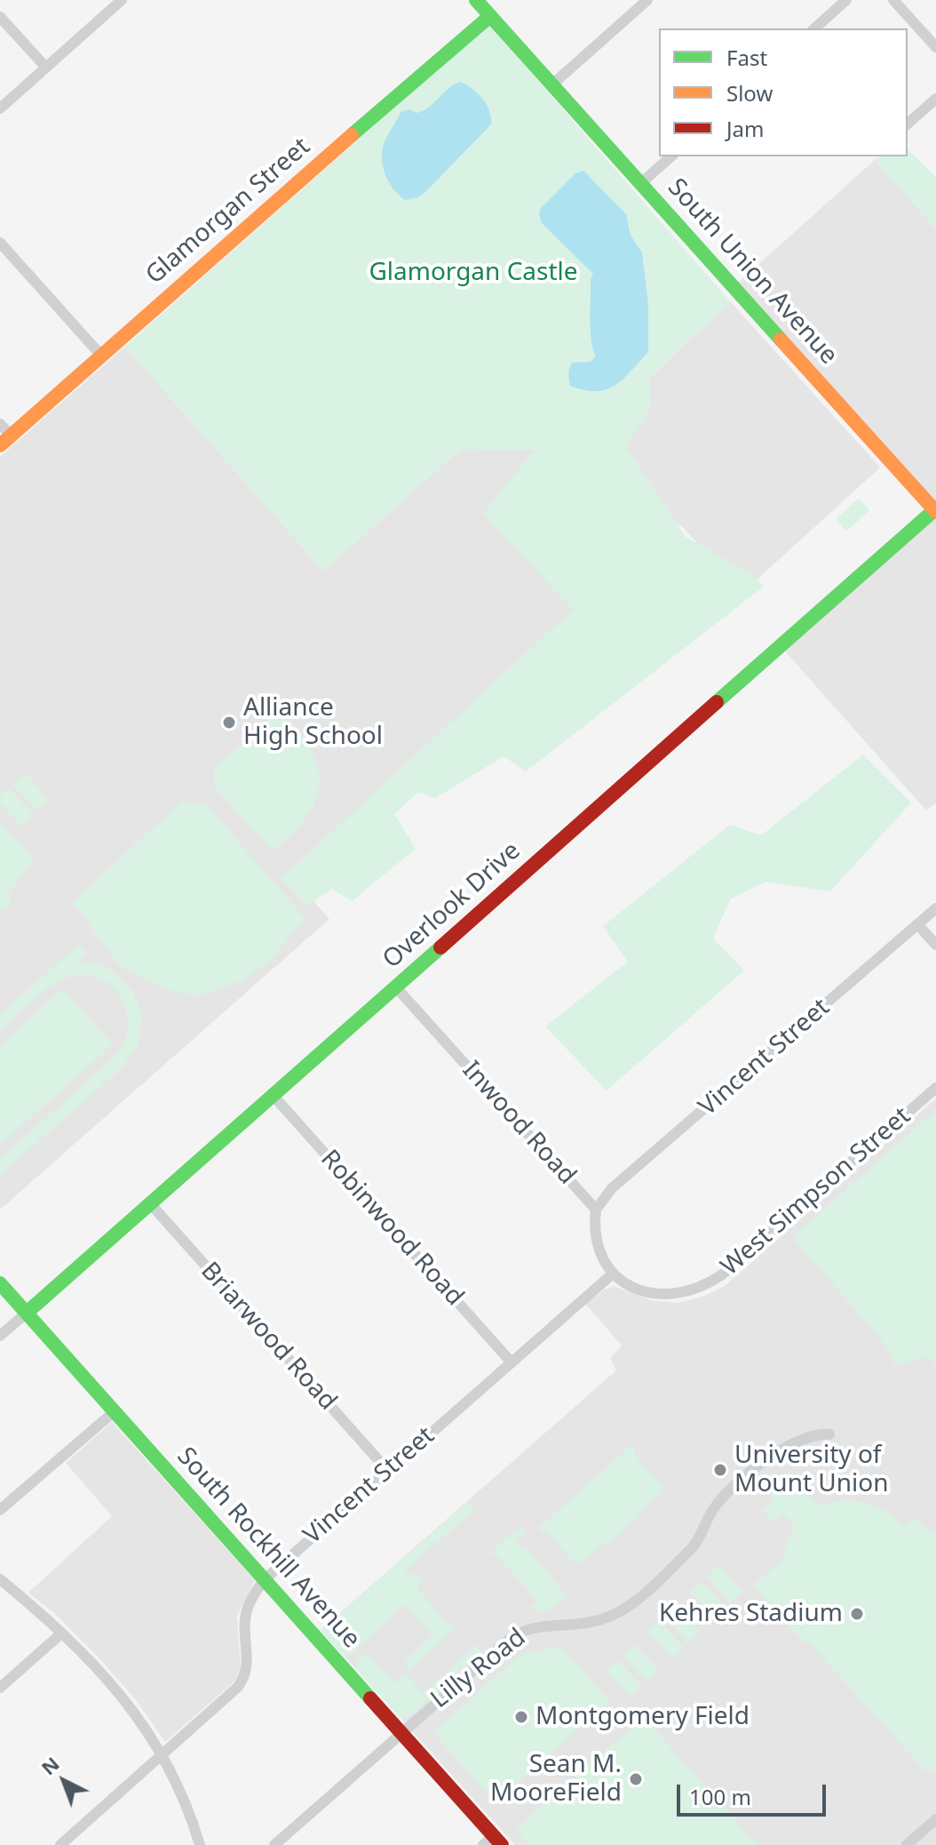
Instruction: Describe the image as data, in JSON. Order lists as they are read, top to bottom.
{
  "streets": {
    "street": [
      "Glamorgan Street",
      "South Union Avenue",
      "Overlook Drive",
      "Vincent Street",
      "Inwood Road",
      "West Simpson Street",
      "Robinwood Road",
      "Briarwood Road",
      "South Rockhill Avenue",
      "Lilly Road"
    ]
  },
  "crossings": [
    ["Glamorgan Street", "South Union Avenue"],
    ["South Union Avenue", "Overlook Drive"],
    ["Overlook Drive", "Inwood Road"],
    ["Overlook Drive", "Robinwood Road"],
    ["Overlook Drive", "Briarwood Road"],
    ["Overlook Drive", "South Rockhill Avenue"],
    ["Vincent Street", "Inwood Road"],
    ["Vincent Street", "West Simpson Street"],
    ["Vincent Street", "Robinwood Road"],
    ["Vincent Street", "Briarwood Road"],
    ["Vincent Street", "South Rockhill Avenue"],
    ["South Rockhill Avenue", "Lilly Road"]
  ],
  "parks": ["Glamorgan Castle"],
  "places": [
    "Alliance High School",
    "University of Mount Union",
    "Kehres Stadium",
    "Montgomery Field",
    "Sean M. MooreField"
  ],
  "legend": ["Fast", "Slow", "Jam"],
  "scale_bar": "100 m",
  "north": "top left"
}
